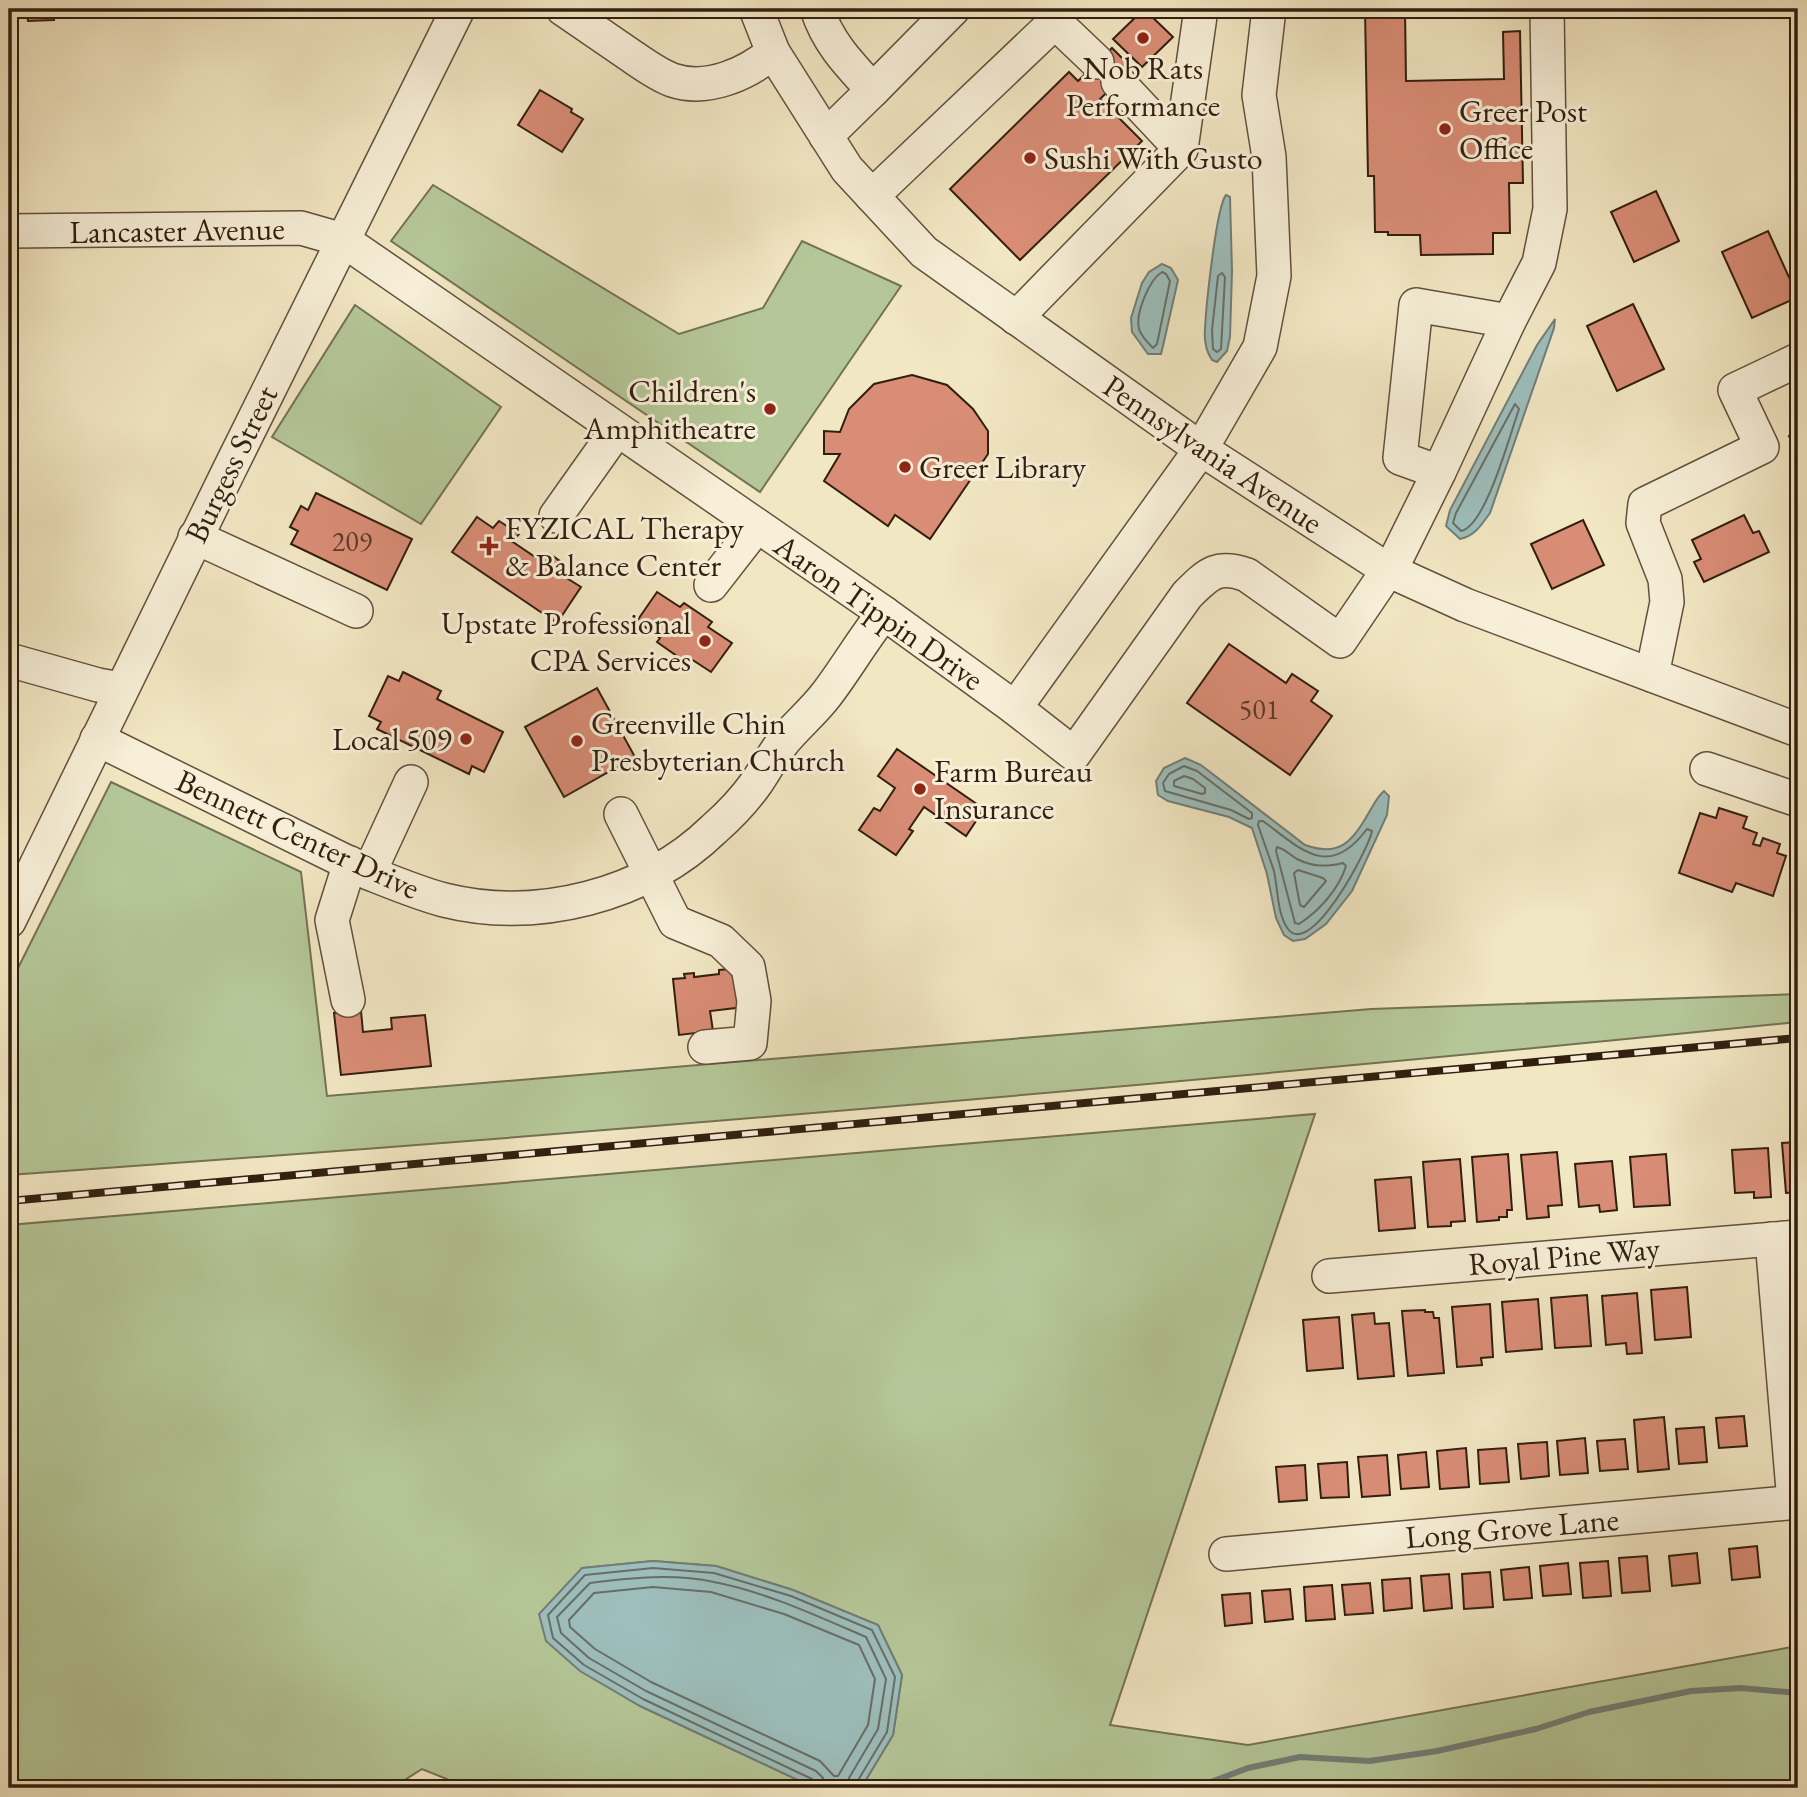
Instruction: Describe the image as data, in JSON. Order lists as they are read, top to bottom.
{
  "streets": {
    "street": [
      "Lancaster Avenue",
      "Pennsylvania Avenue",
      "Burgess Street",
      "Aaron Tippin Drive",
      "Bennett Center Drive",
      "Royal Pine Way",
      "Long Grove Lane"
    ]
  },
  "crossings": [
    ["Lancaster Avenue", "Burgess Street"],
    ["Lancaster Avenue", "Aaron Tippin Drive"],
    ["Pennsylvania Avenue", "Aaron Tippin Drive"],
    ["Burgess Street", "Aaron Tippin Drive"],
    ["Burgess Street", "Bennett Center Drive"],
    ["Aaron Tippin Drive", "Bennett Center Drive"]
  ],
  "places": {
    "other": [
      "Nob Rats Performance",
      "Greer Post Office",
      "Sushi With Gusto",
      "Children's Amphitheatre",
      "Greer Library",
      "Upstate Professional CPA Services",
      "Local 509",
      "Greenville Chin Presbyterian Church",
      "Farm Bureau Insurance"
    ],
    "health": ["FYZICAL Therapy & Balance Center"]
  },
  "house_numbers": ["209", "501"]
}
